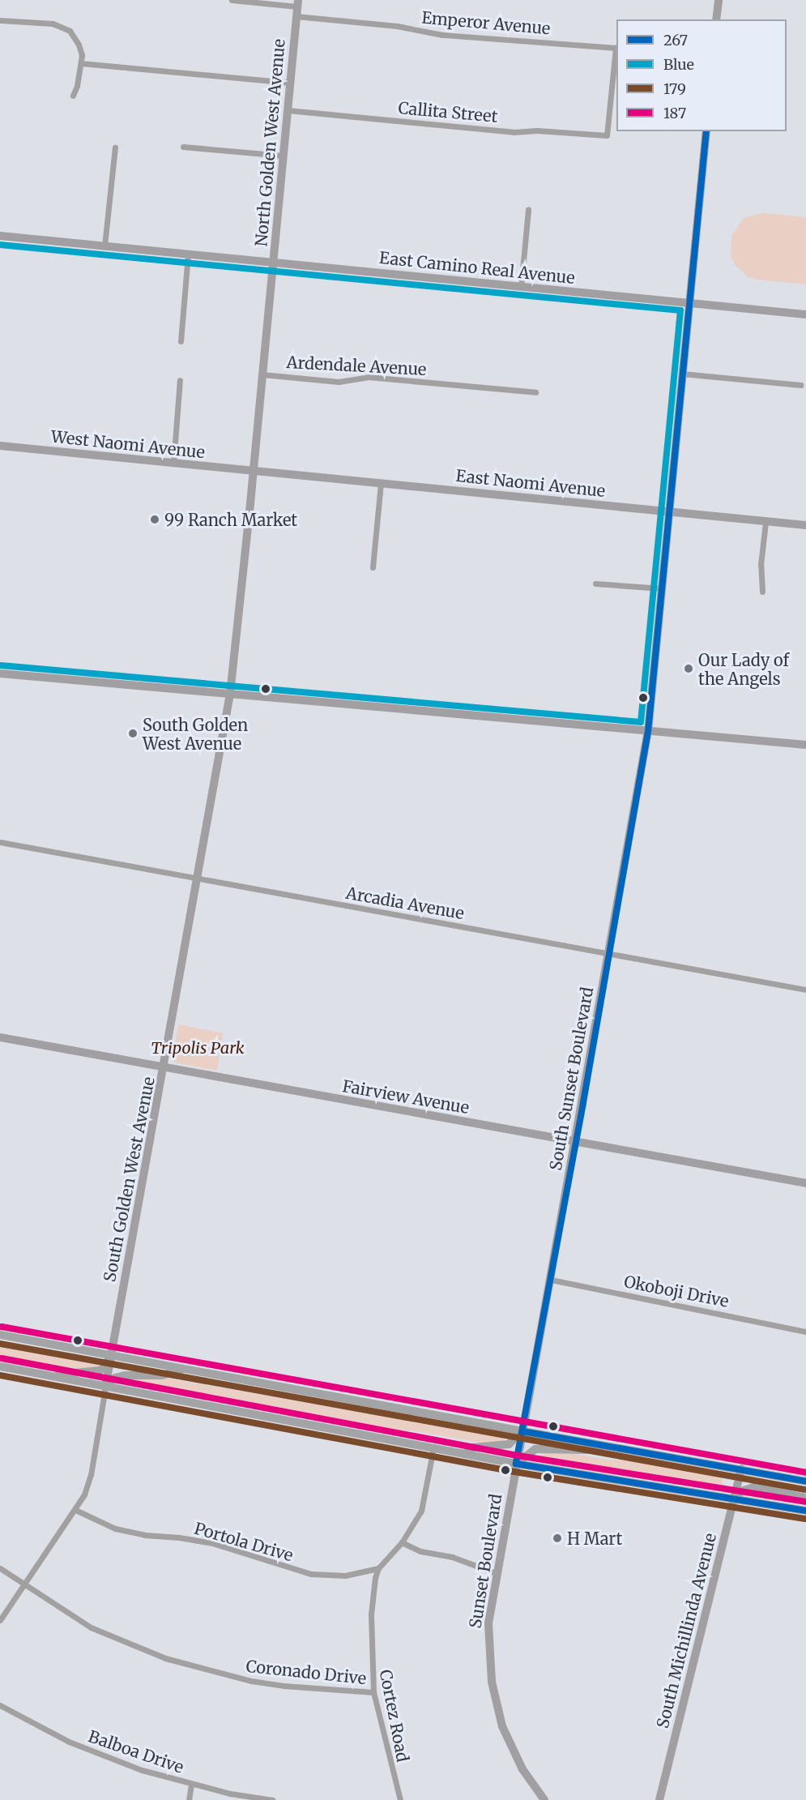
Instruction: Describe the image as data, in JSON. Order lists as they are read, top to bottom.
{
  "streets": {
    "street": [
      "Emperor Avenue",
      "Callita Street",
      "North Golden West Avenue",
      "East Camino Real Avenue",
      "Ardendale Avenue",
      "West Naomi Avenue",
      "East Naomi Avenue",
      "Arcadia Avenue",
      "South Sunset Boulevard",
      "Fairview Avenue",
      "South Golden West Avenue",
      "Okoboji Drive",
      "Portola Drive",
      "Sunset Boulevard",
      "South Michillinda Avenue",
      "Coronado Drive",
      "Cortez Road",
      "Balboa Drive"
    ]
  },
  "crossings": [
    ["Emperor Avenue", "Callita Street"],
    ["Emperor Avenue", "North Golden West Avenue"],
    ["Callita Street", "North Golden West Avenue"],
    ["North Golden West Avenue", "East Camino Real Avenue"],
    ["North Golden West Avenue", "Ardendale Avenue"],
    ["North Golden West Avenue", "South Golden West Avenue"],
    ["East Camino Real Avenue", "South Sunset Boulevard"],
    ["Ardendale Avenue", "South Golden West Avenue"],
    ["West Naomi Avenue", "East Naomi Avenue"],
    ["West Naomi Avenue", "South Golden West Avenue"],
    ["East Naomi Avenue", "South Sunset Boulevard"],
    ["East Naomi Avenue", "South Golden West Avenue"],
    ["Arcadia Avenue", "South Sunset Boulevard"],
    ["Arcadia Avenue", "South Golden West Avenue"],
    ["South Sunset Boulevard", "Fairview Avenue"],
    ["South Sunset Boulevard", "Okoboji Drive"],
    ["South Sunset Boulevard", "Sunset Boulevard"],
    ["Fairview Avenue", "South Golden West Avenue"],
    ["Portola Drive", "Cortez Road"],
    ["Coronado Drive", "Cortez Road"]
  ],
  "parks": ["Tripolis Park"],
  "places": [
    "99 Ranch Market",
    "Our Lady of the Angels",
    "South Golden West Avenue",
    "H Mart"
  ],
  "lines": [
    "transit line 267",
    "transit line Blue",
    "transit line 187",
    "transit line 179"
  ],
  "legend": [
    "267",
    "Blue",
    "179",
    "187"
  ]
}
